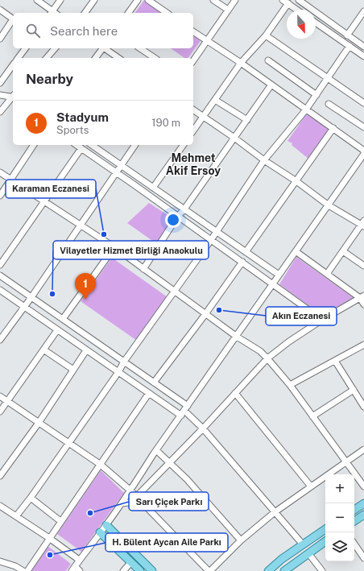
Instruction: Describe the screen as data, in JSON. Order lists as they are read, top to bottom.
{
  "districts": ["Mehmet Akif Ersoy"],
  "places": [
    "Karaman Eczanesi",
    "Vilayetler Hizmet Birliği Anaokulu",
    "Akın Eczanesi",
    "Sarı Çiçek Parkı",
    "H. Bülent Aycan Aile Parkı"
  ],
  "north": "bottom",
  "page": {
    "search": "Search here",
    "heading": "Nearby",
    "list": [
      {
        "mark": "1",
        "name": "Stadyum",
        "note": "Sports",
        "value": "190 m"
      }
    ],
    "pins": "1",
    "map_buttons": ["+", "−"]
  }
}
